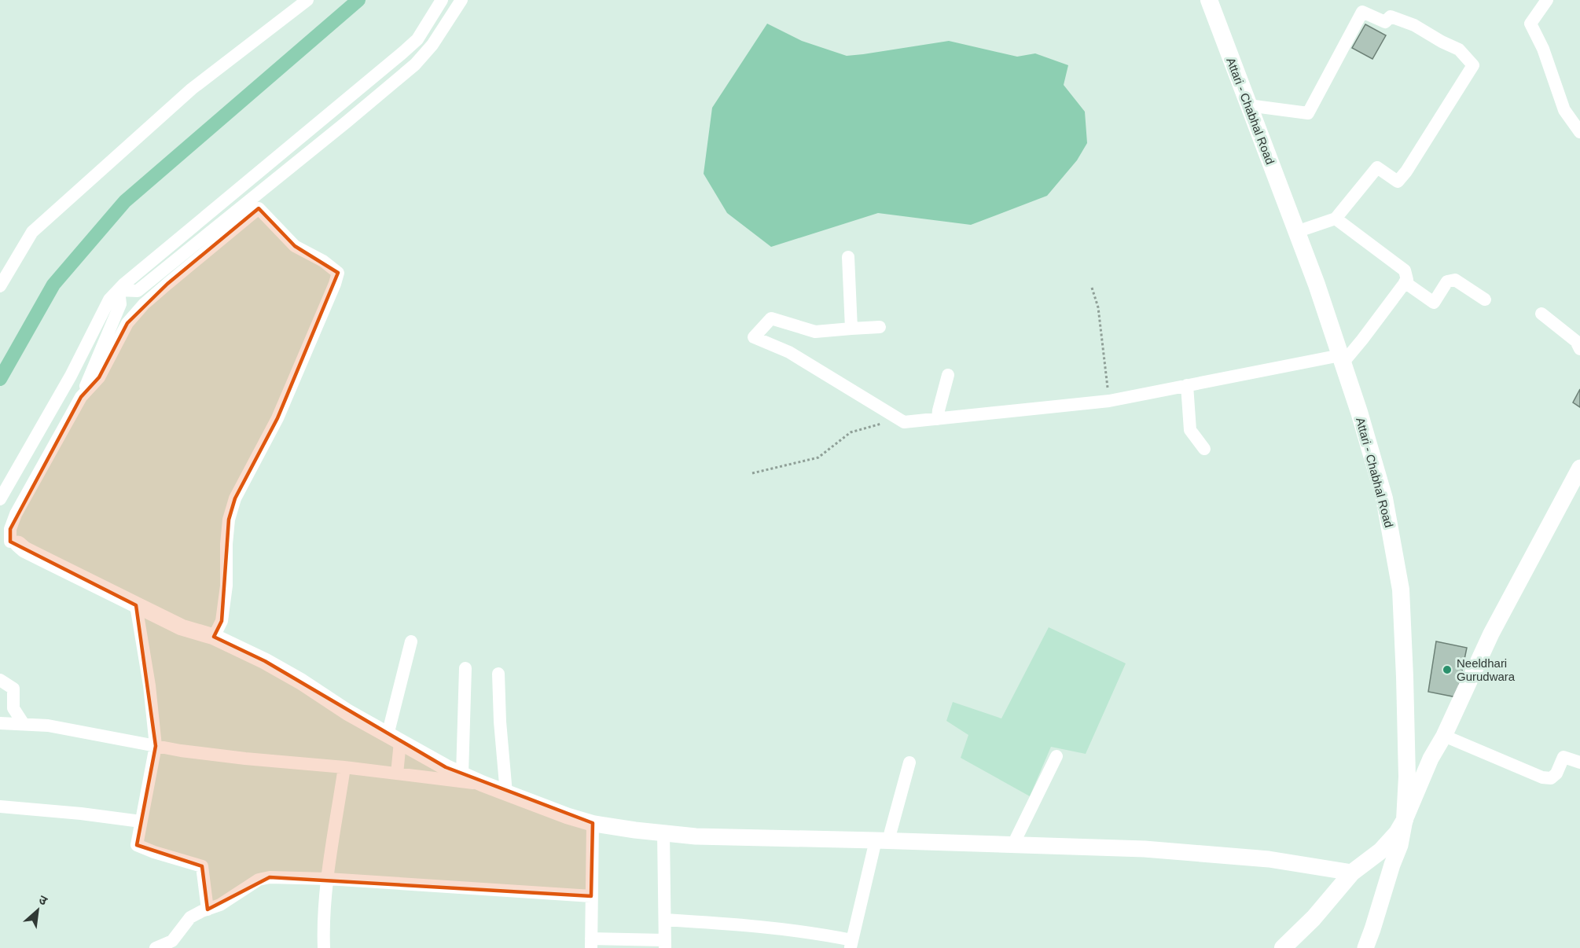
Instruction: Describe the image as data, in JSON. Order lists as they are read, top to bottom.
{
  "streets": {
    "main road": ["Attari - Chabhal Road"]
  },
  "places": ["Neeldhari Gurudwara"],
  "north": "top right"
}
